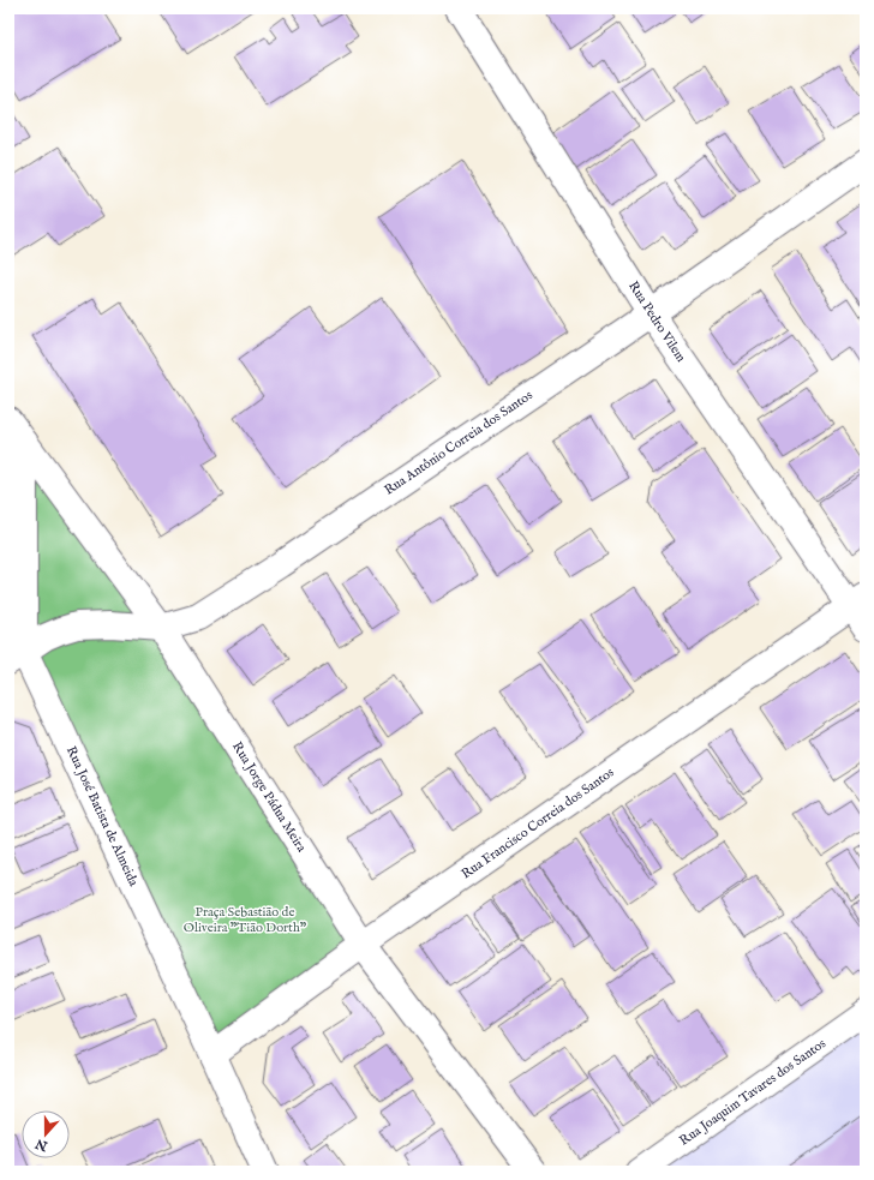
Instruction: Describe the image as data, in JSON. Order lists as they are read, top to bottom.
{
  "streets": {
    "street": [
      "Rua Pedro Vilem",
      "Rua Antônio Correia dos Santos",
      "Rua Jorge Pádua Meira",
      "Rua José Batista de Almeida",
      "Rua Francisco Correia dos Santos",
      "Rua Joaquim Tavares dos Santos"
    ]
  },
  "crossings": [
    ["Rua Pedro Vilem", "Rua Antônio Correia dos Santos"],
    ["Rua Pedro Vilem", "Rua Francisco Correia dos Santos"],
    ["Rua Antônio Correia dos Santos", "Rua Jorge Pádua Meira"],
    ["Rua Antônio Correia dos Santos", "Rua José Batista de Almeida"],
    ["Rua Jorge Pádua Meira", "Rua José Batista de Almeida"],
    ["Rua Jorge Pádua Meira", "Rua Francisco Correia dos Santos"],
    ["Rua José Batista de Almeida", "Rua Francisco Correia dos Santos"]
  ],
  "parks": ["Praça Sebastião de Oliveira \"Tião Dorth\""],
  "north": "bottom"
}
